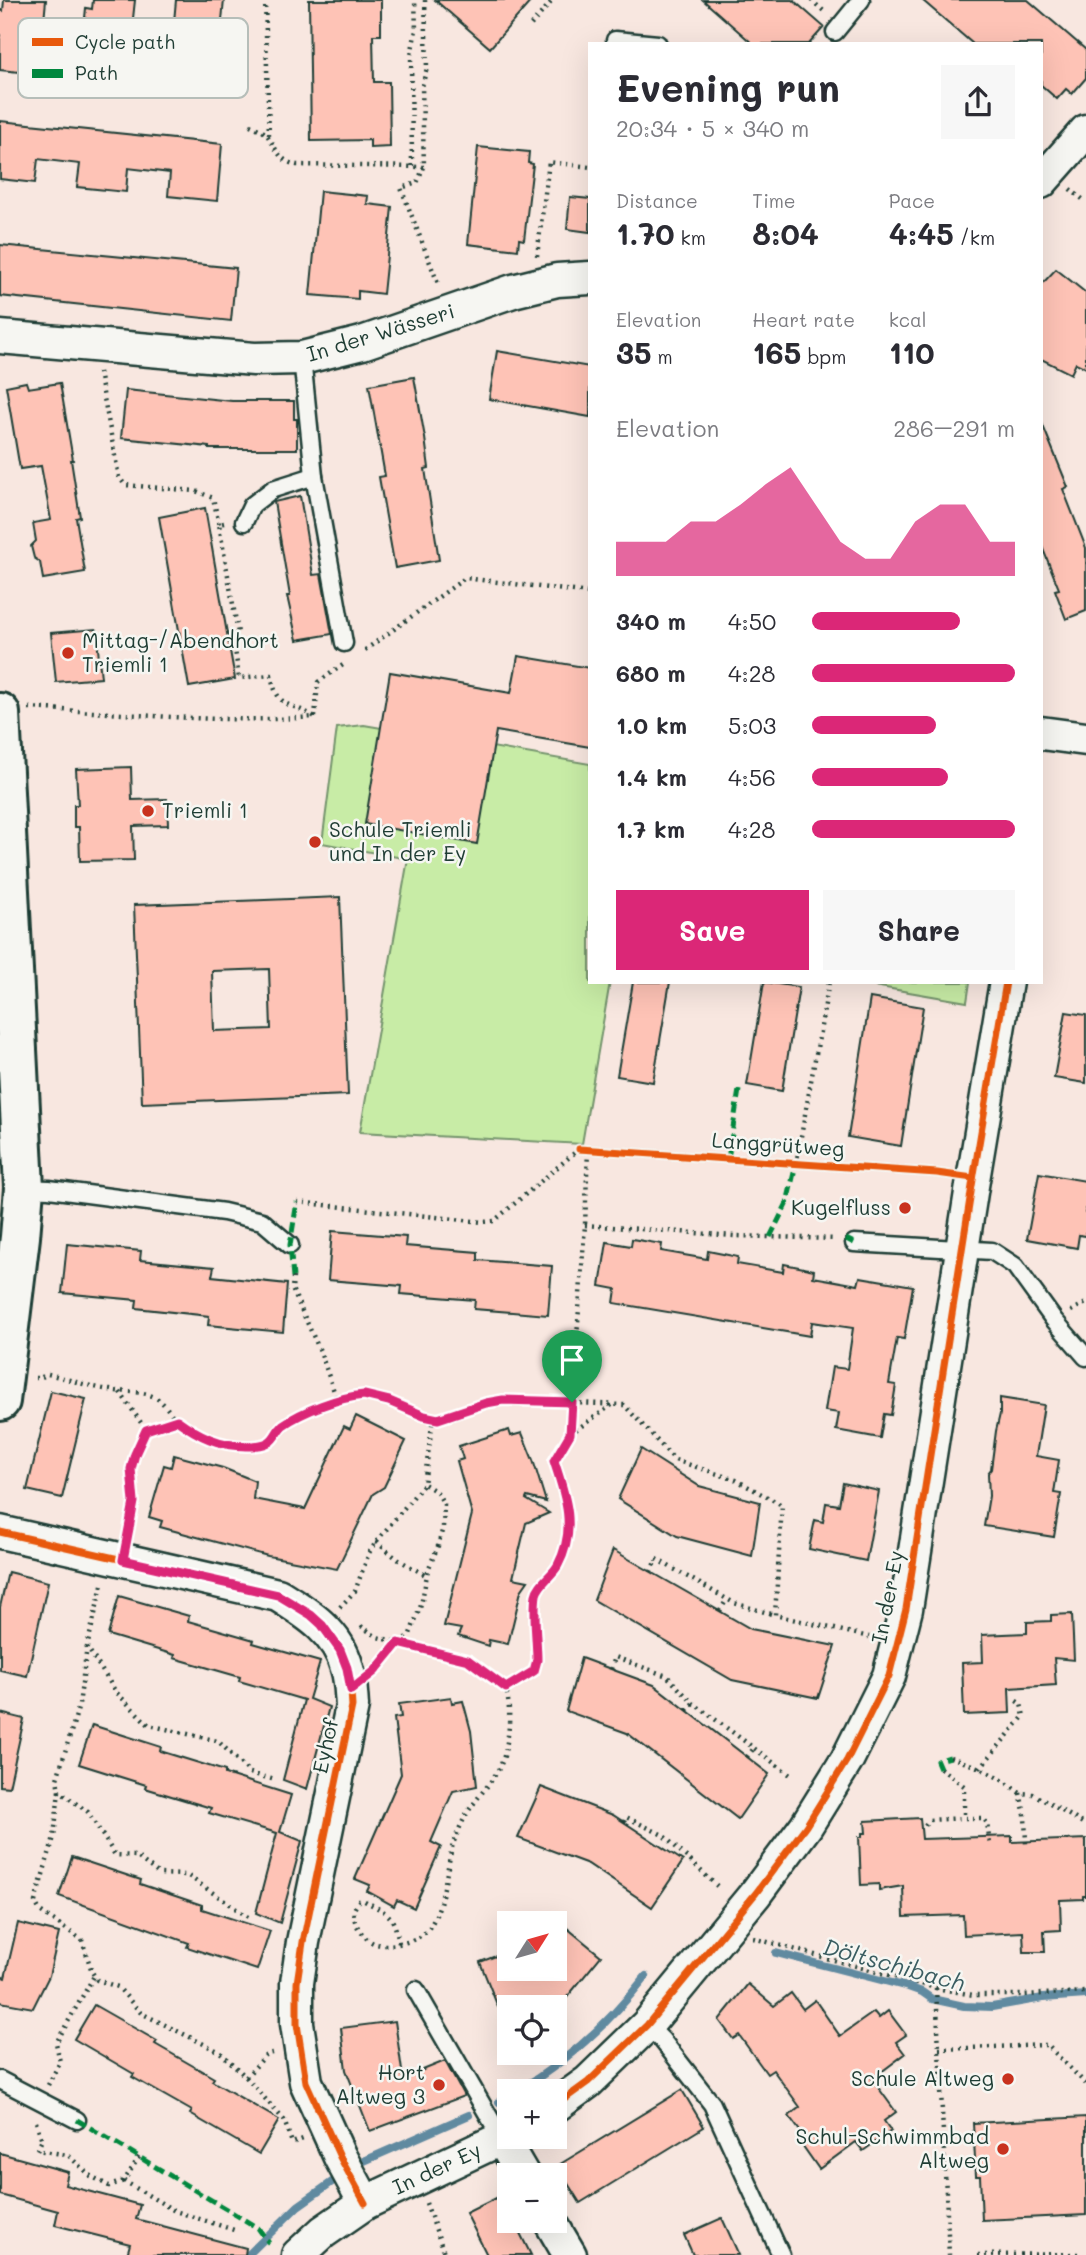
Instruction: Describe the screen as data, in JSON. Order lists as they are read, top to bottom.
{
  "streets": {
    "street": ["In der Wässeri", "In der Ey", "Eyhof"],
    "cycle path": ["Langgrütweg"]
  },
  "crossings": [
    ["In der Ey", "Eyhof"]
  ],
  "water": ["Döltschibach"],
  "places": [
    "Mittag-/Abendhort Triemli 1",
    "Triemli 1",
    "Schule Triemli und In der Ey",
    "Kugelfluss",
    "Schule Altweg",
    "Hort Altweg 3",
    "Schul-Schwimmbad Altweg"
  ],
  "legend": ["Cycle path", "Path"],
  "north": "top right",
  "page": {
    "heading": ["Evening run", "20:34 · 5 × 340 m"],
    "stats": [
      ["Distance", "1.70 km"],
      ["Time", "8:04"],
      ["Pace", "4:45 /km"],
      ["Elevation", "35 m"],
      ["Heart rate", "165 bpm"],
      ["kcal", "110"]
    ],
    "chart": ["Elevation", "286–291 m"],
    "list": [
      {
        "name": "340 m",
        "note": "4:50"
      },
      {
        "name": "680 m",
        "note": "4:28"
      },
      {
        "name": "1.0 km",
        "note": "5:03"
      },
      {
        "name": "1.4 km",
        "note": "4:56"
      },
      {
        "name": "1.7 km",
        "note": "4:28"
      }
    ],
    "buttons": ["Save", "Share"],
    "map_buttons": ["+", "−"]
  }
}
